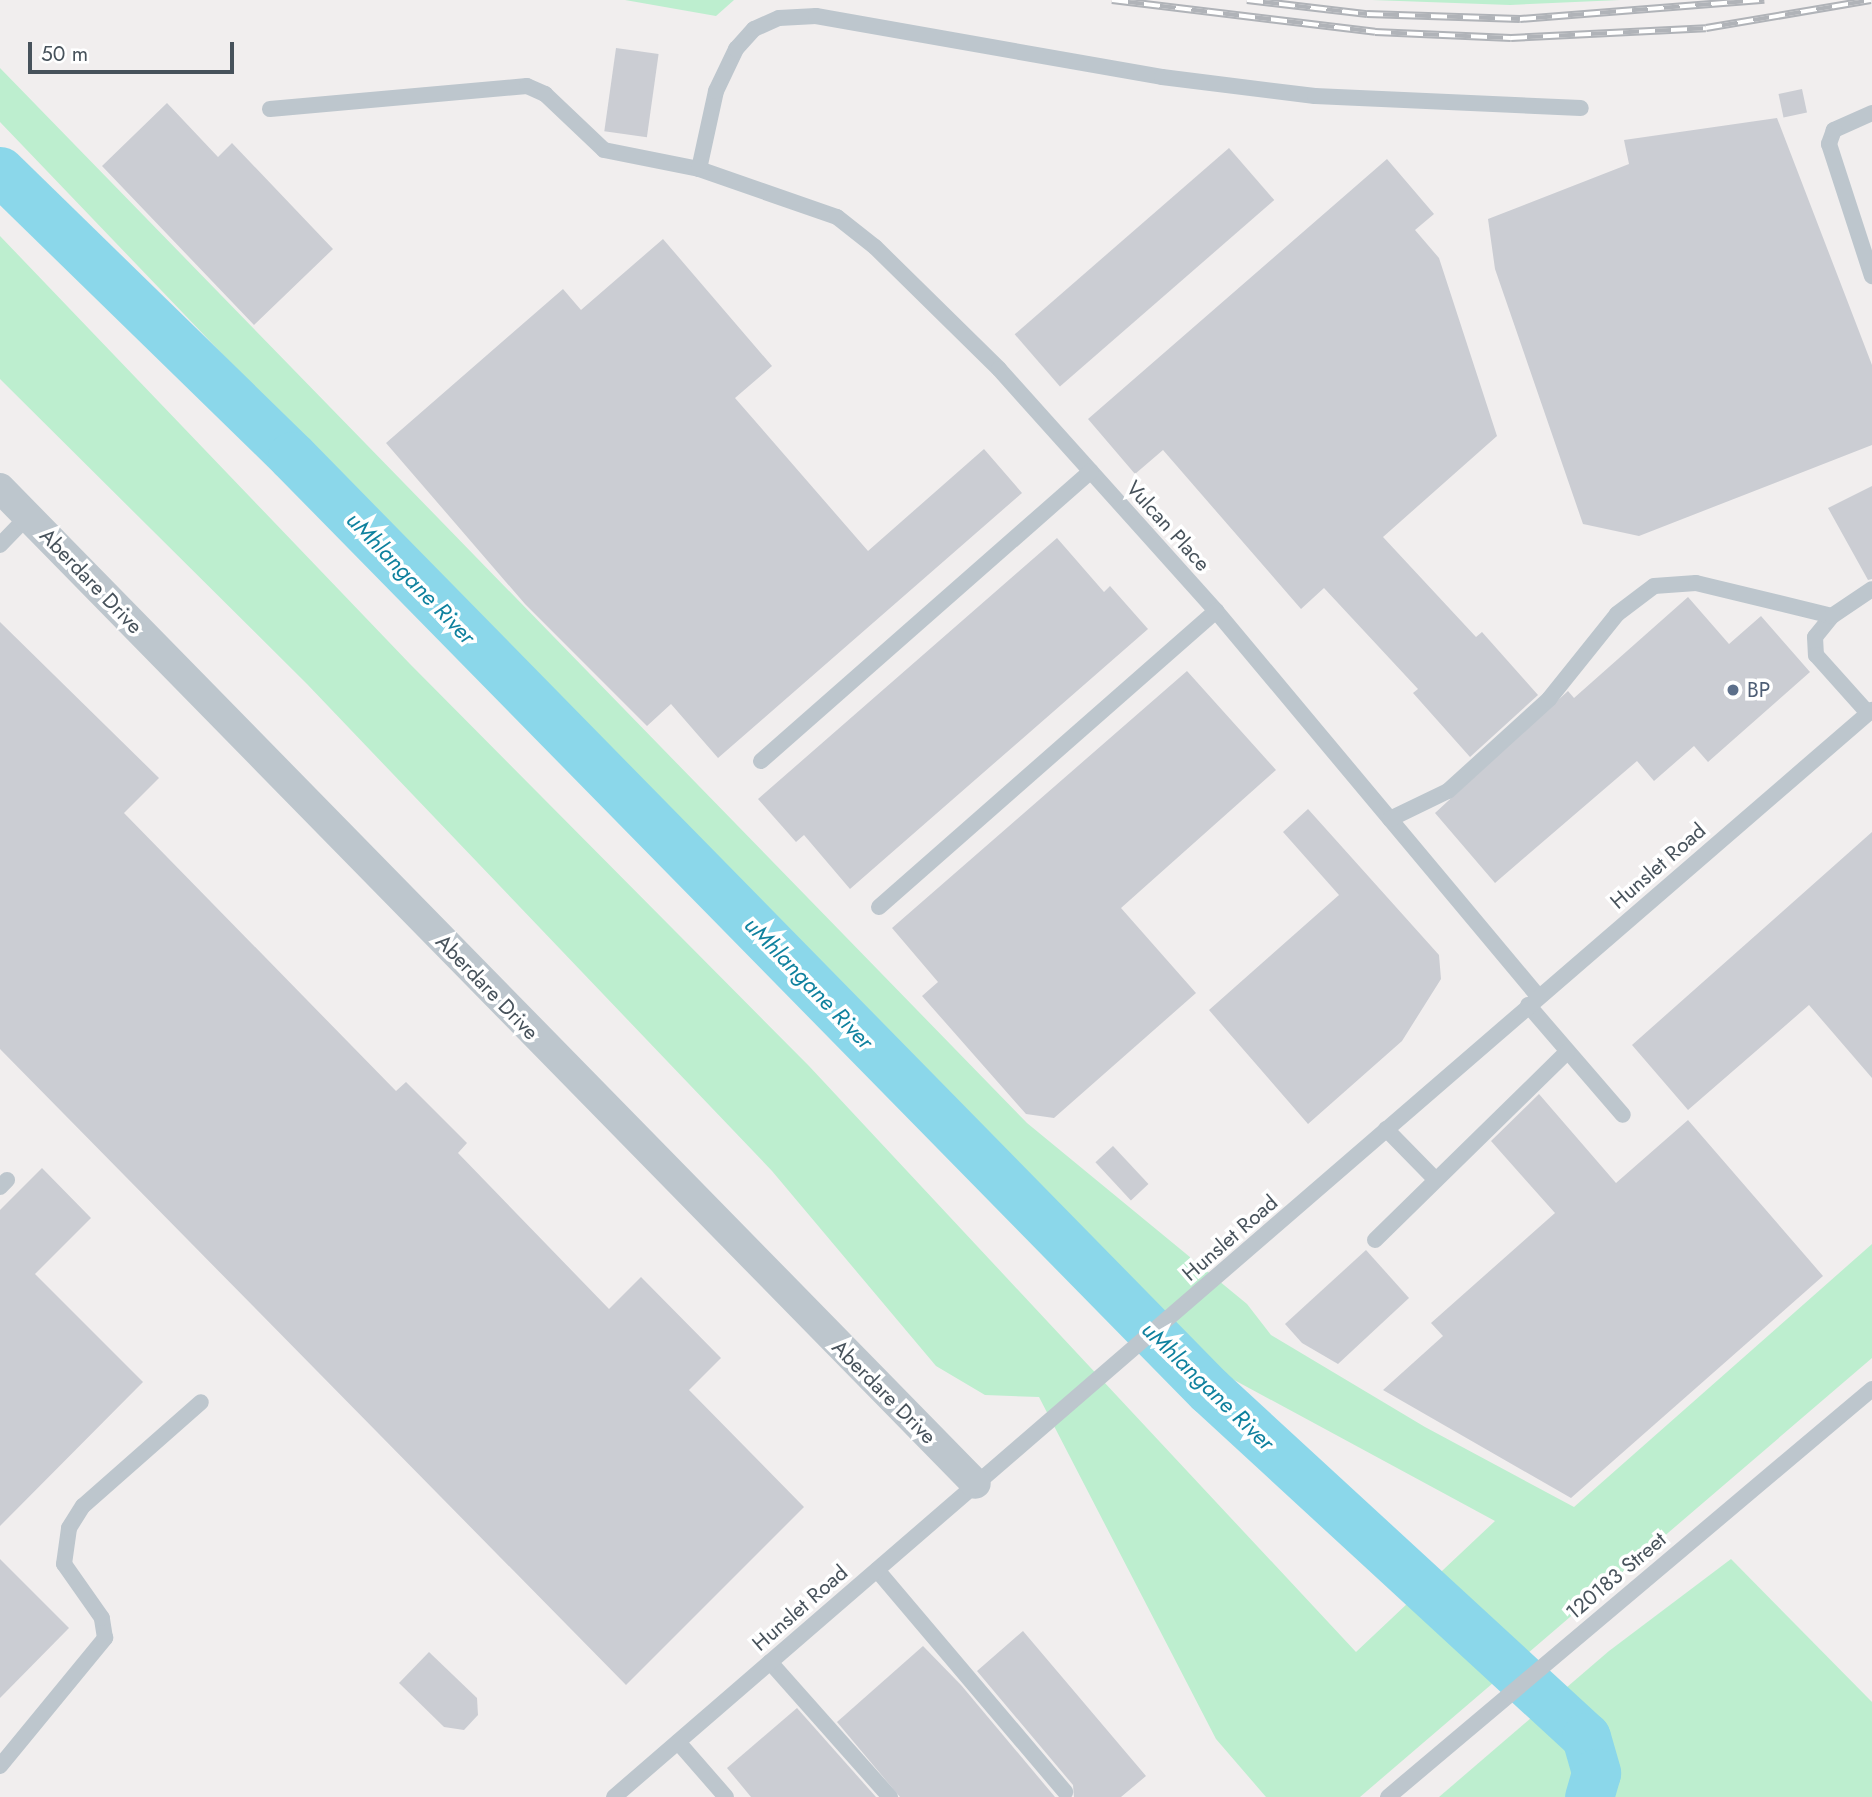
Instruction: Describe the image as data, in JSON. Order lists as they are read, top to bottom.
{
  "streets": {
    "street": ["Aberdare Drive"],
    "lane": ["Vulcan Place", "Hunslet Road", "120183 Street"]
  },
  "crossings": [
    ["Vulcan Place", "Hunslet Road"],
    ["Aberdare Drive", "Hunslet Road"]
  ],
  "water": ["uMhlangane River"],
  "places": ["BP"],
  "scale_bar": "50 m"
}
